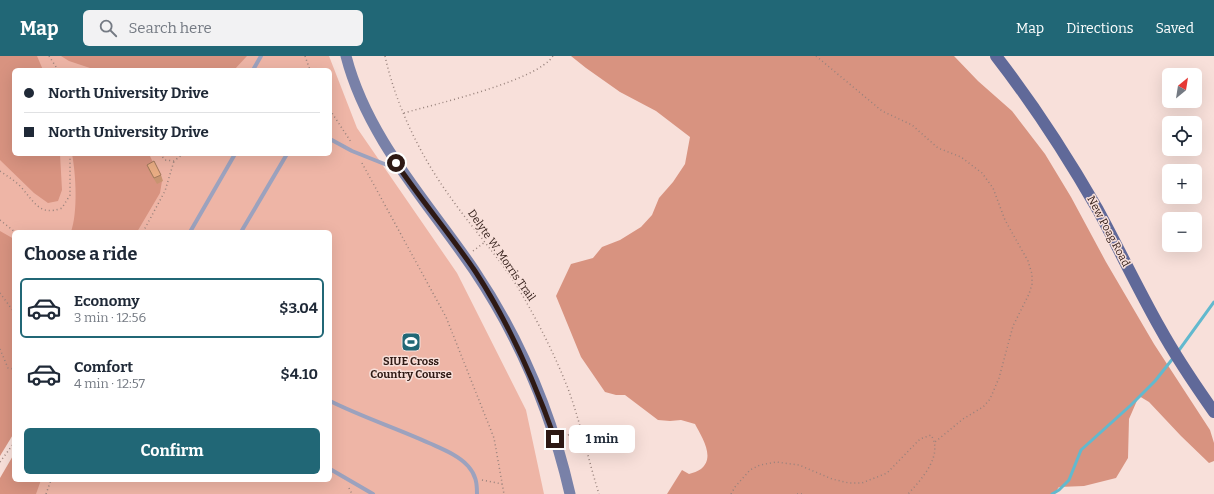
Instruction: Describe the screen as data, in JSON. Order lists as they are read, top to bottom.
{
  "streets": {
    "main road": ["New Poag Road"],
    "path": ["Delyte W. Morris Trail"]
  },
  "places": {
    "sports": ["SIUE Cross Country Course"]
  },
  "north": "top right",
  "page": {
    "header": "Map",
    "search": "Search here",
    "nav": ["Map", "Directions", "Saved"],
    "map_buttons": ["+", "−"],
    "banner": ["North University Drive", "North University Drive"],
    "heading": "Choose a ride",
    "list": [
      {
        "name": "Economy",
        "note": "3 min · 12:56",
        "value": "$3.04"
      },
      {
        "name": "Comfort",
        "note": "4 min · 12:57",
        "value": "$4.10"
      }
    ],
    "buttons": "Confirm",
    "bubble": "1 min"
  }
}
